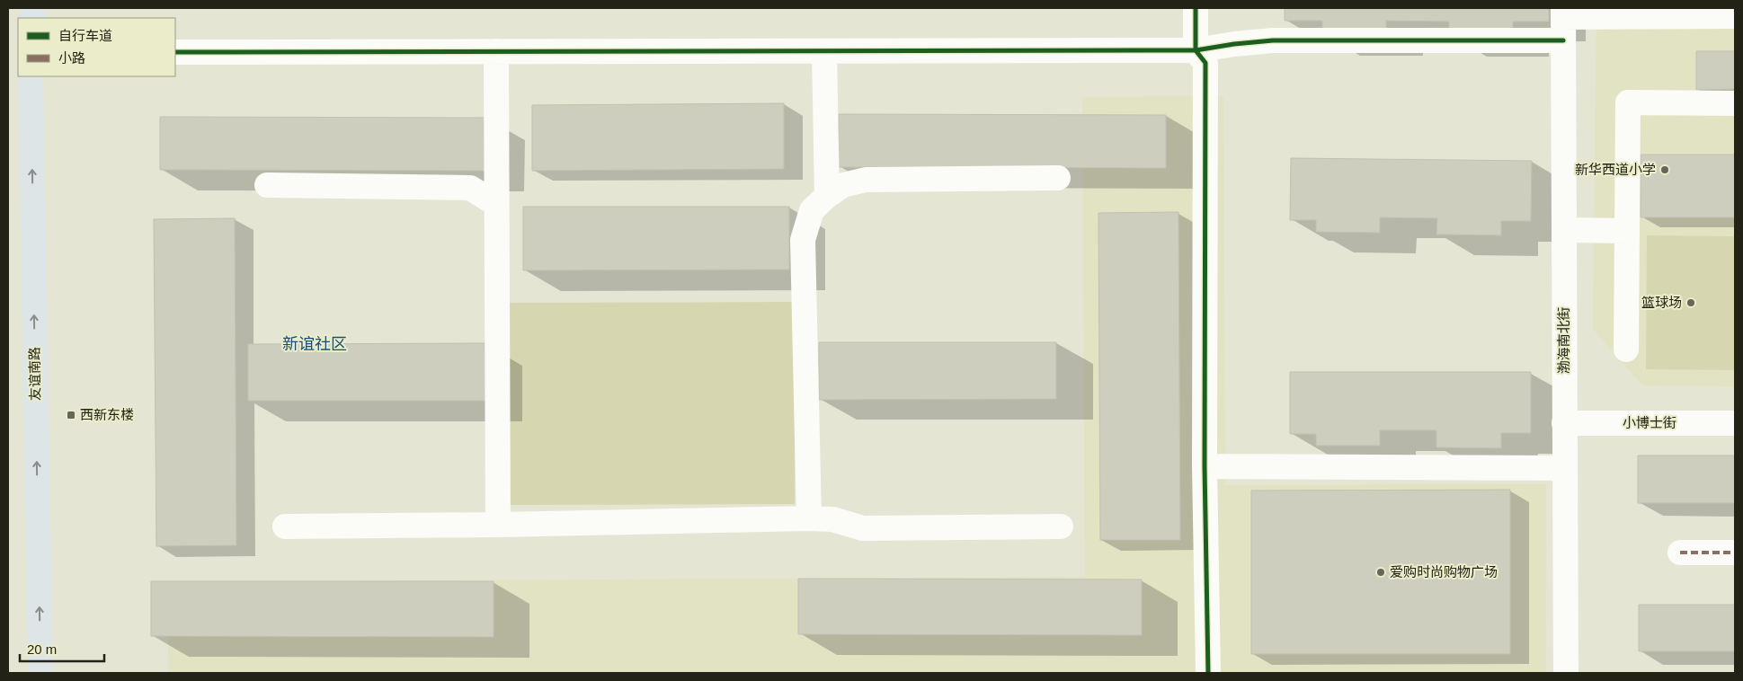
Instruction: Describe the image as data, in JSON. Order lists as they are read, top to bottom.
{
  "streets": {
    "main road": ["友谊南路"],
    "street": ["渤海南北街", "小博士街"]
  },
  "crossings": [
    ["渤海南北街", "小博士街"]
  ],
  "one_way": ["友谊南路"],
  "districts": ["新谊社区"],
  "places": {
    "other": ["新华西道小学", "篮球场", "爱购时尚购物广场"],
    "transit": ["西新东楼"]
  },
  "legend": ["自行车道", "小路"],
  "scale_bar": "20 m"
}
